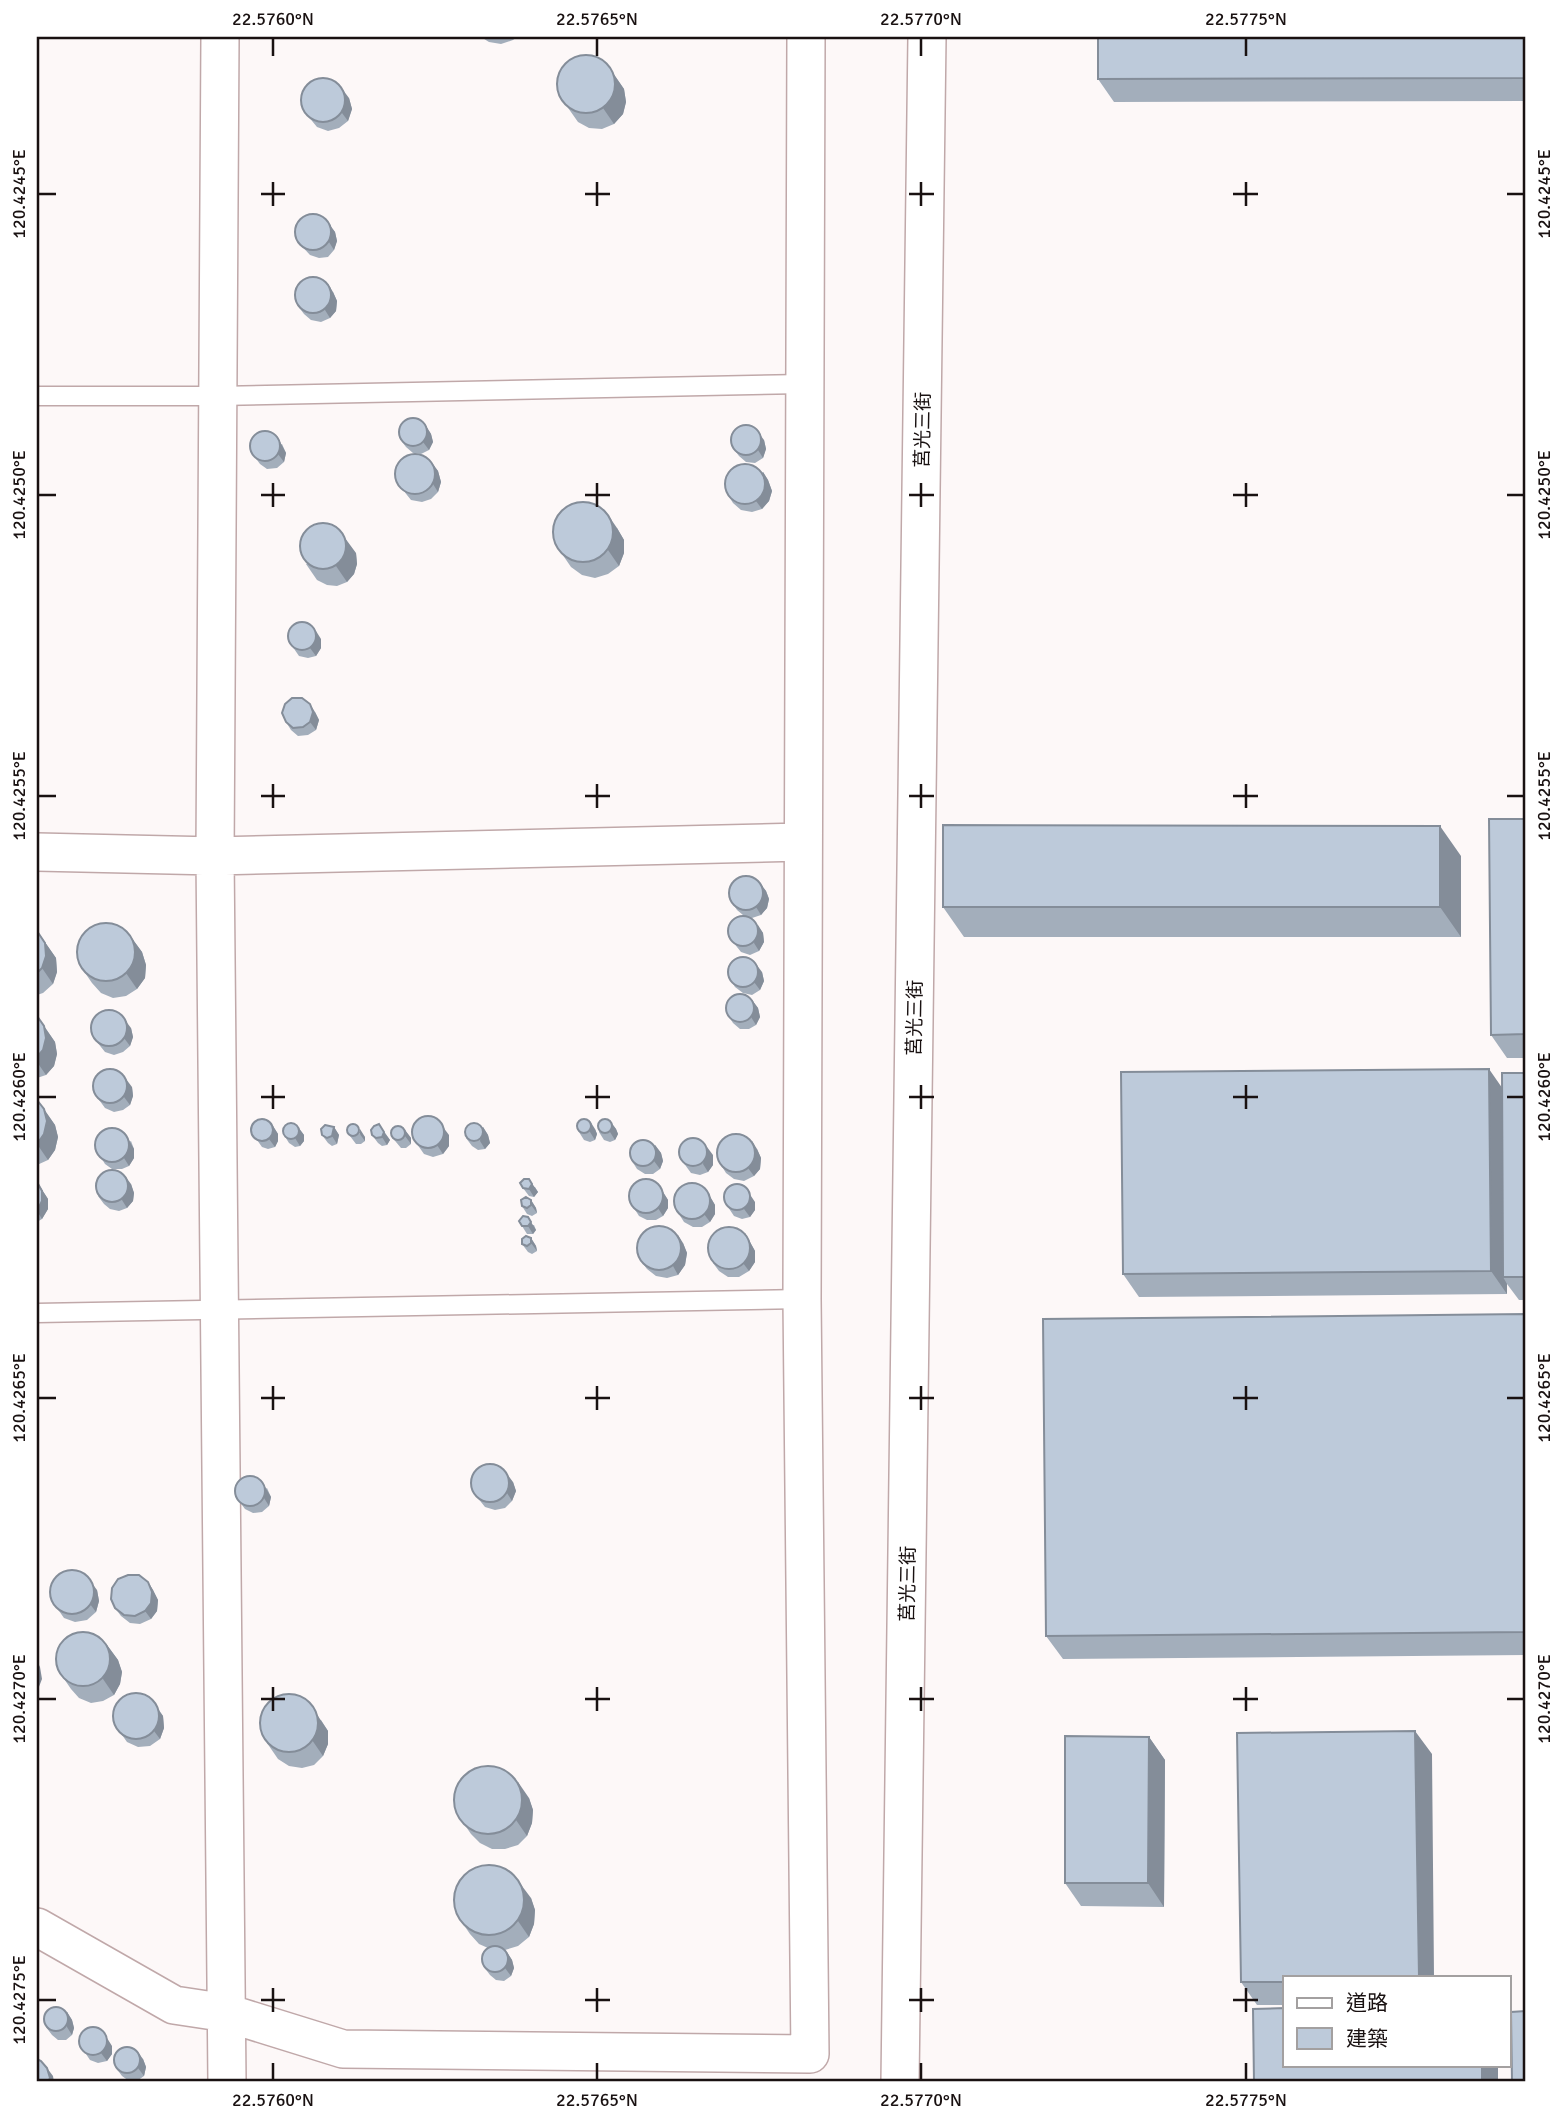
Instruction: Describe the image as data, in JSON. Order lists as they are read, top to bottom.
{
  "streets": {
    "street": ["莒光三街"]
  },
  "legend": ["道路", "建築"],
  "coordinates": [
    "22.5760°N",
    "22.5765°N",
    "22.5770°N",
    "22.5775°N",
    "120.4245°E",
    "120.4250°E",
    "120.4255°E",
    "120.4260°E",
    "120.4265°E",
    "120.4270°E",
    "120.4275°E"
  ]
}
